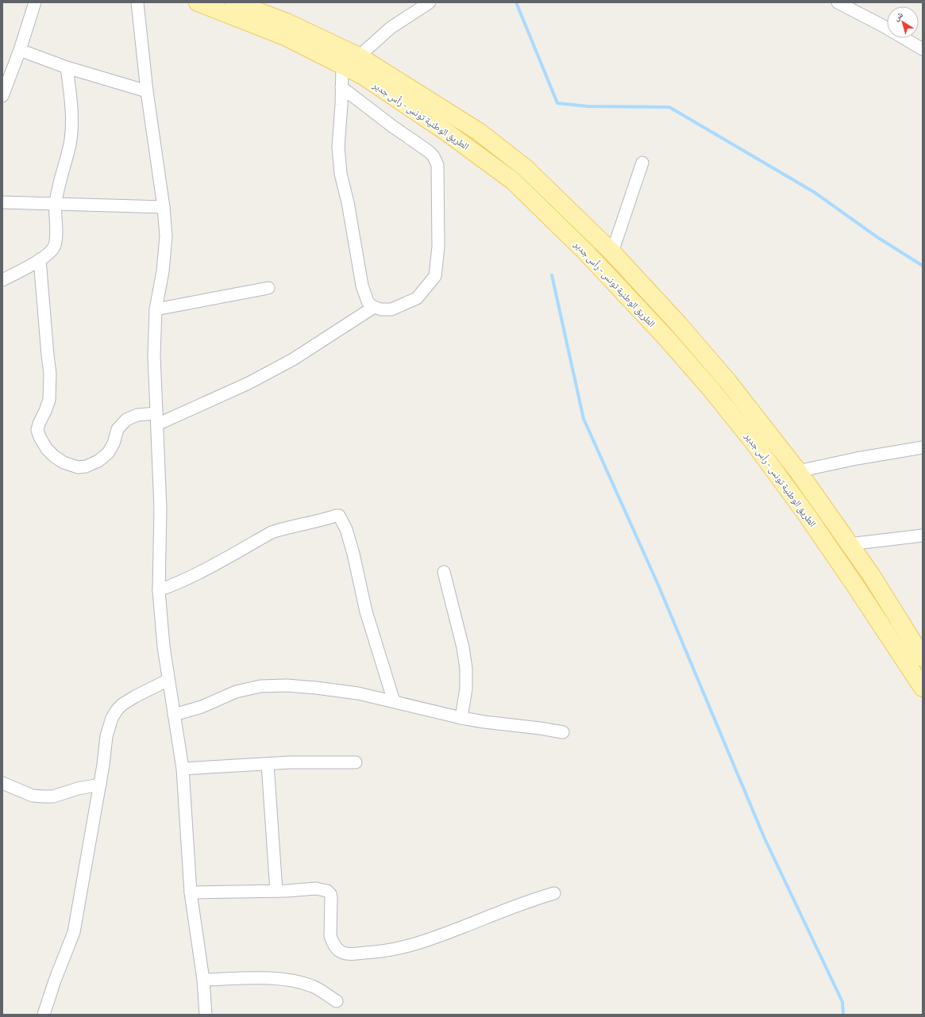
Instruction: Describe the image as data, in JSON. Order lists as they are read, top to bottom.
{
  "streets": {
    "main road": ["الطريق الوطنية تونس - رأس جدير"]
  },
  "north": "top left"
}
